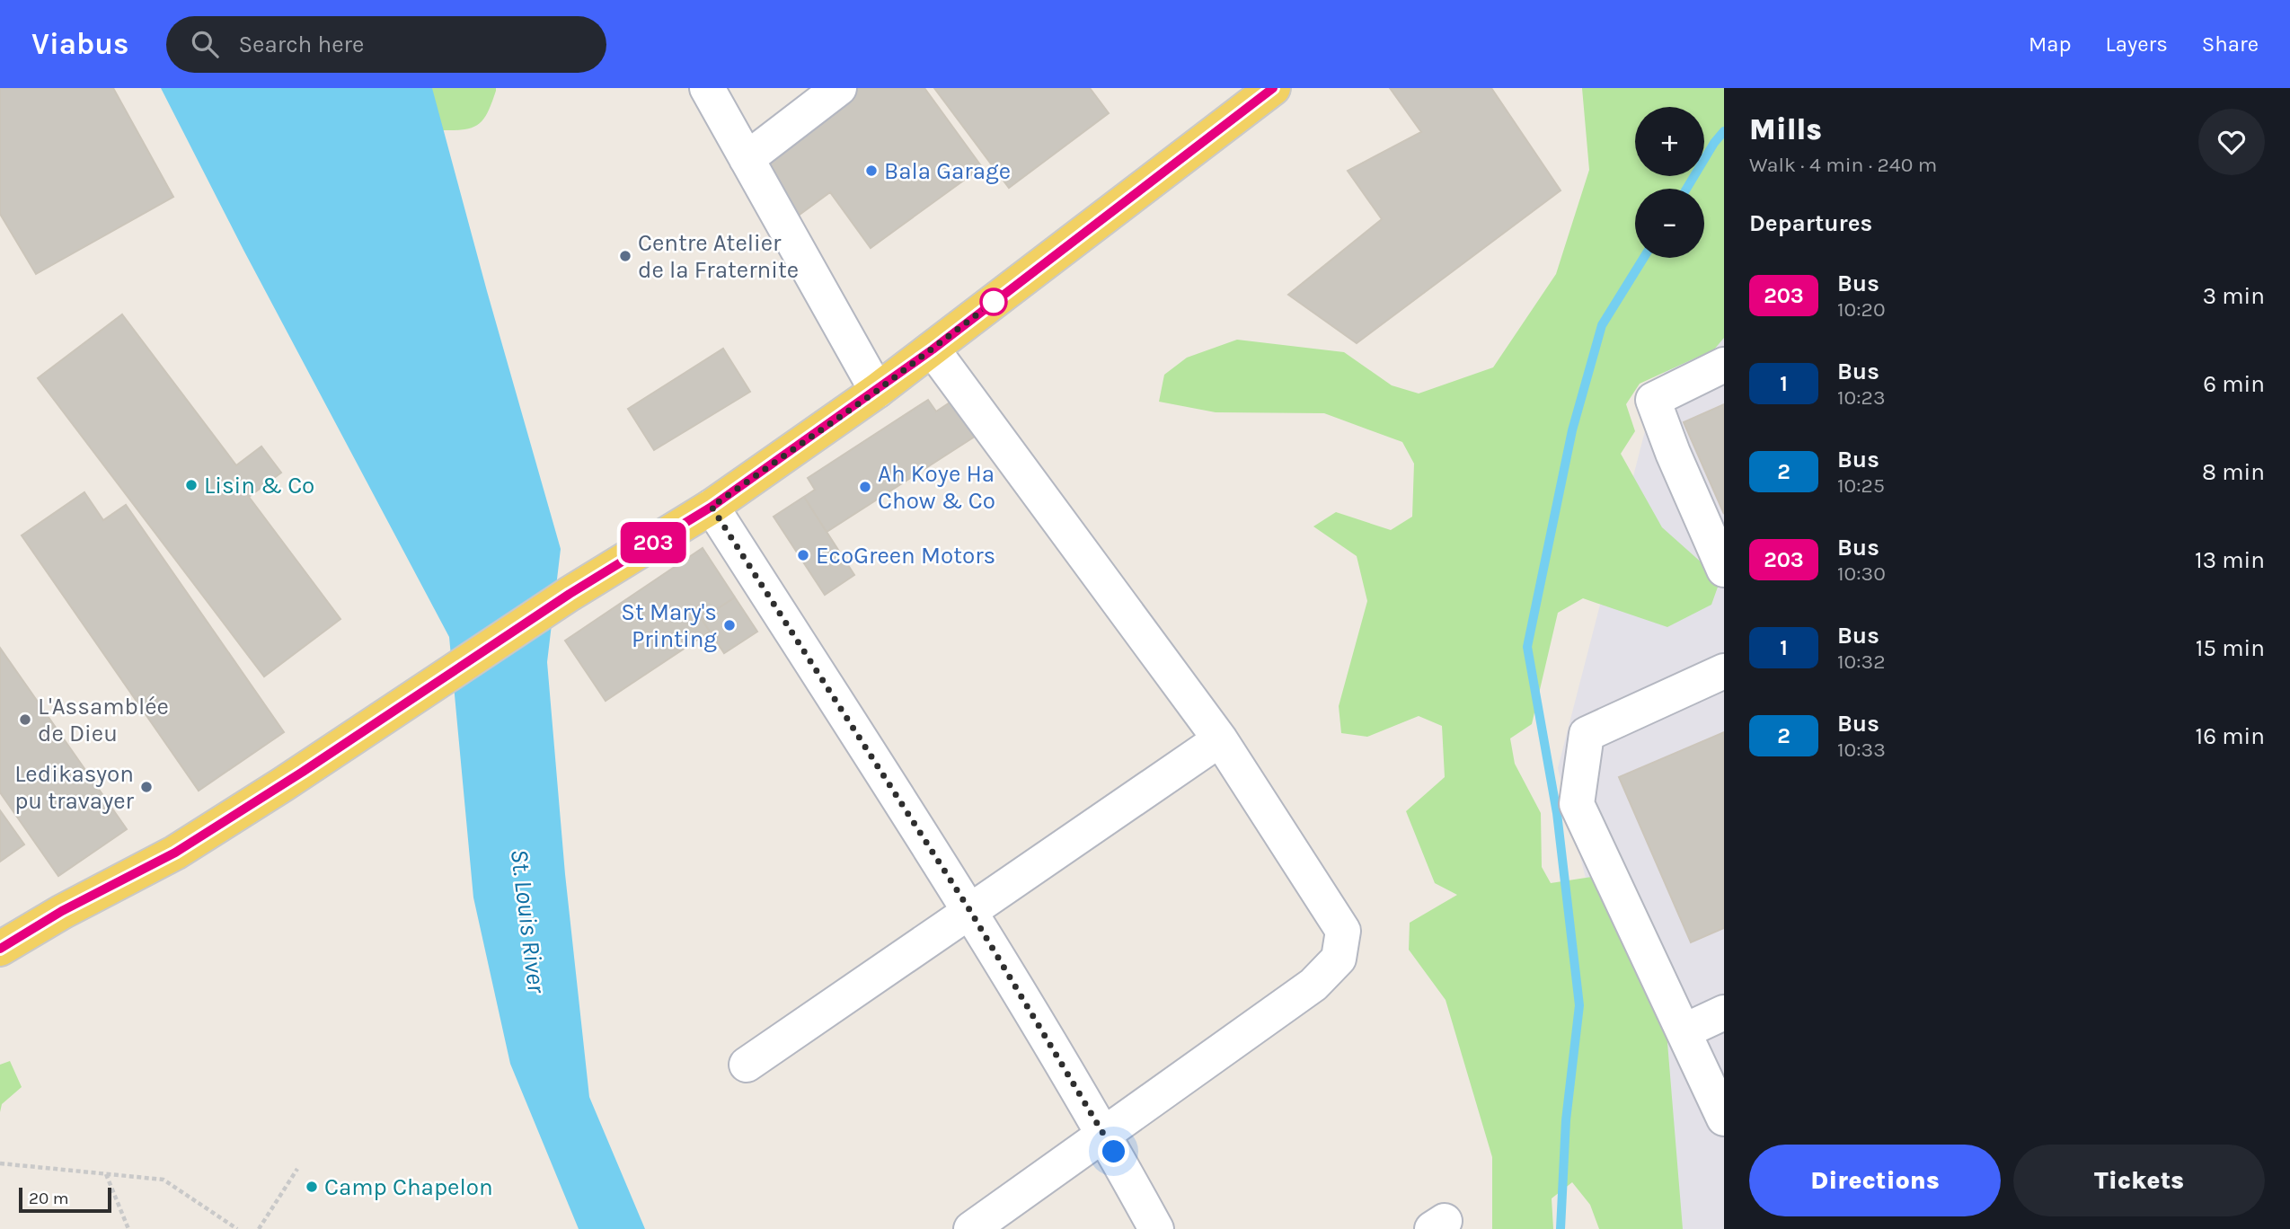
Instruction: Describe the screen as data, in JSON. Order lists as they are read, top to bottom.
{
  "water": ["St. Louis River"],
  "places": [
    "Bala Garage",
    "Centre Atelier de la Fraternite",
    "Lisin & Co",
    "Ah Koye Ha Chow & Co",
    "EcoGreen Motors",
    "St Mary's Printing",
    "L'Assamblée de Dieu",
    "Ledikasyon pu travayer",
    "Camp Chapelon"
  ],
  "lines": ["bus line 203"],
  "scale_bar": "20 m",
  "page": {
    "header": "Viabus",
    "search": "Search here",
    "nav": ["Map", "Layers", "Share"],
    "on_map": "203",
    "heading": [
      ["Mills", "Walk · 4 min · 240 m"],
      "Departures"
    ],
    "map_buttons": ["+", "−"],
    "list": [
      {
        "mark": "203",
        "name": "Bus",
        "note": "10:20",
        "value": "3 min"
      },
      {
        "mark": "1",
        "name": "Bus",
        "note": "10:23",
        "value": "6 min"
      },
      {
        "mark": "2",
        "name": "Bus",
        "note": "10:25",
        "value": "8 min"
      },
      {
        "mark": "203",
        "name": "Bus",
        "note": "10:30",
        "value": "13 min"
      },
      {
        "mark": "1",
        "name": "Bus",
        "note": "10:32",
        "value": "15 min"
      },
      {
        "mark": "2",
        "name": "Bus",
        "note": "10:33",
        "value": "16 min"
      }
    ],
    "buttons": ["Directions", "Tickets"],
    "scale": "20 m"
  }
}
